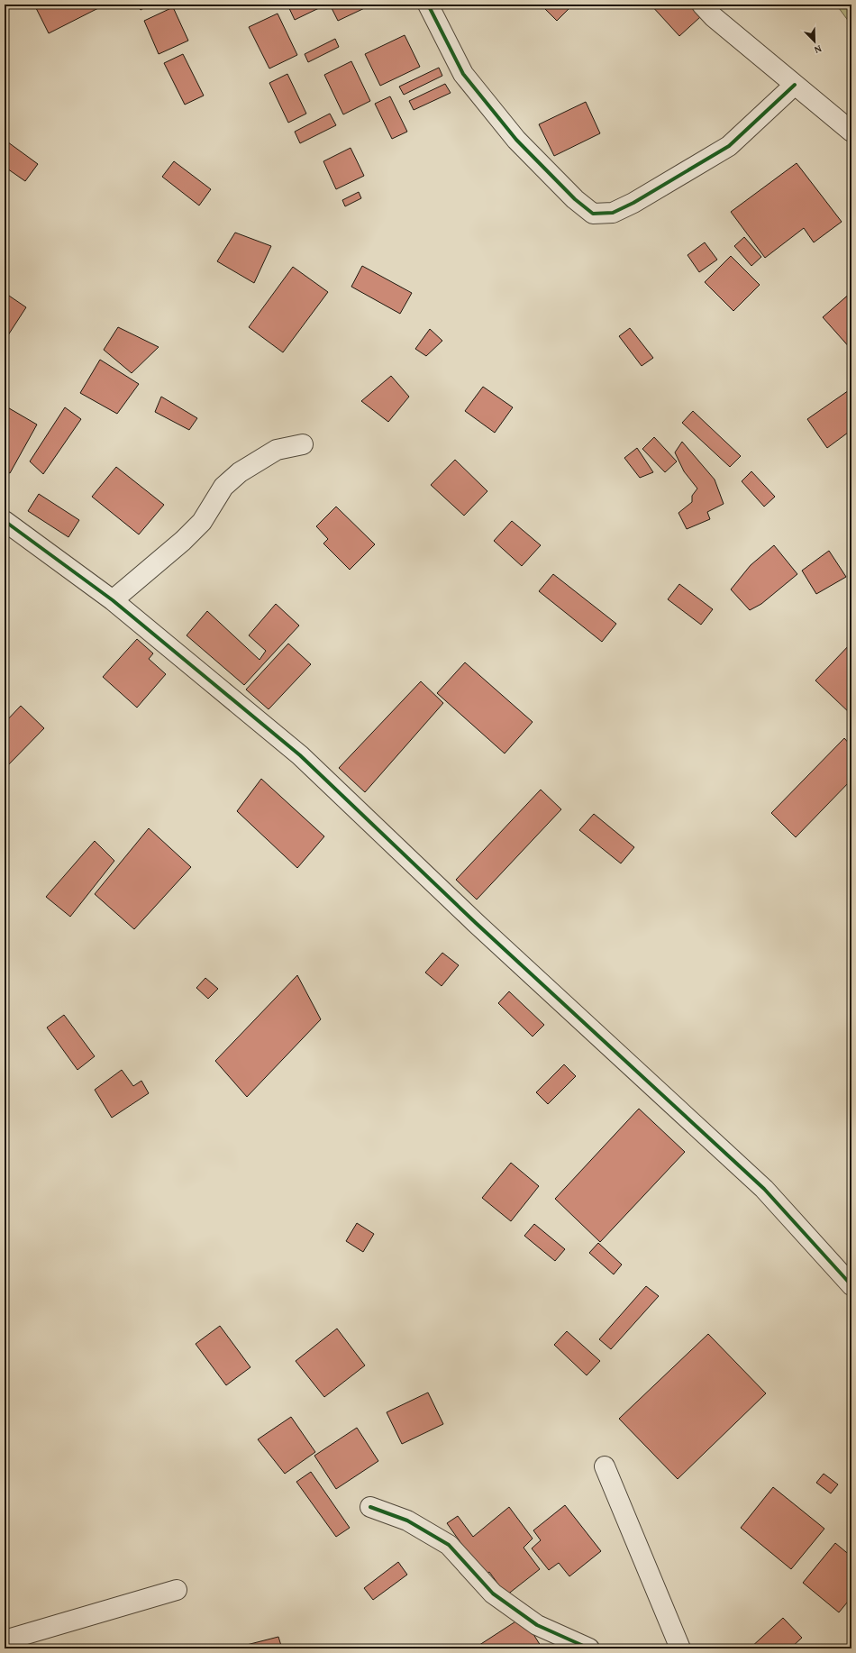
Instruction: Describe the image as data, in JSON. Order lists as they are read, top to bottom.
{
  "north": "bottom right"
}
